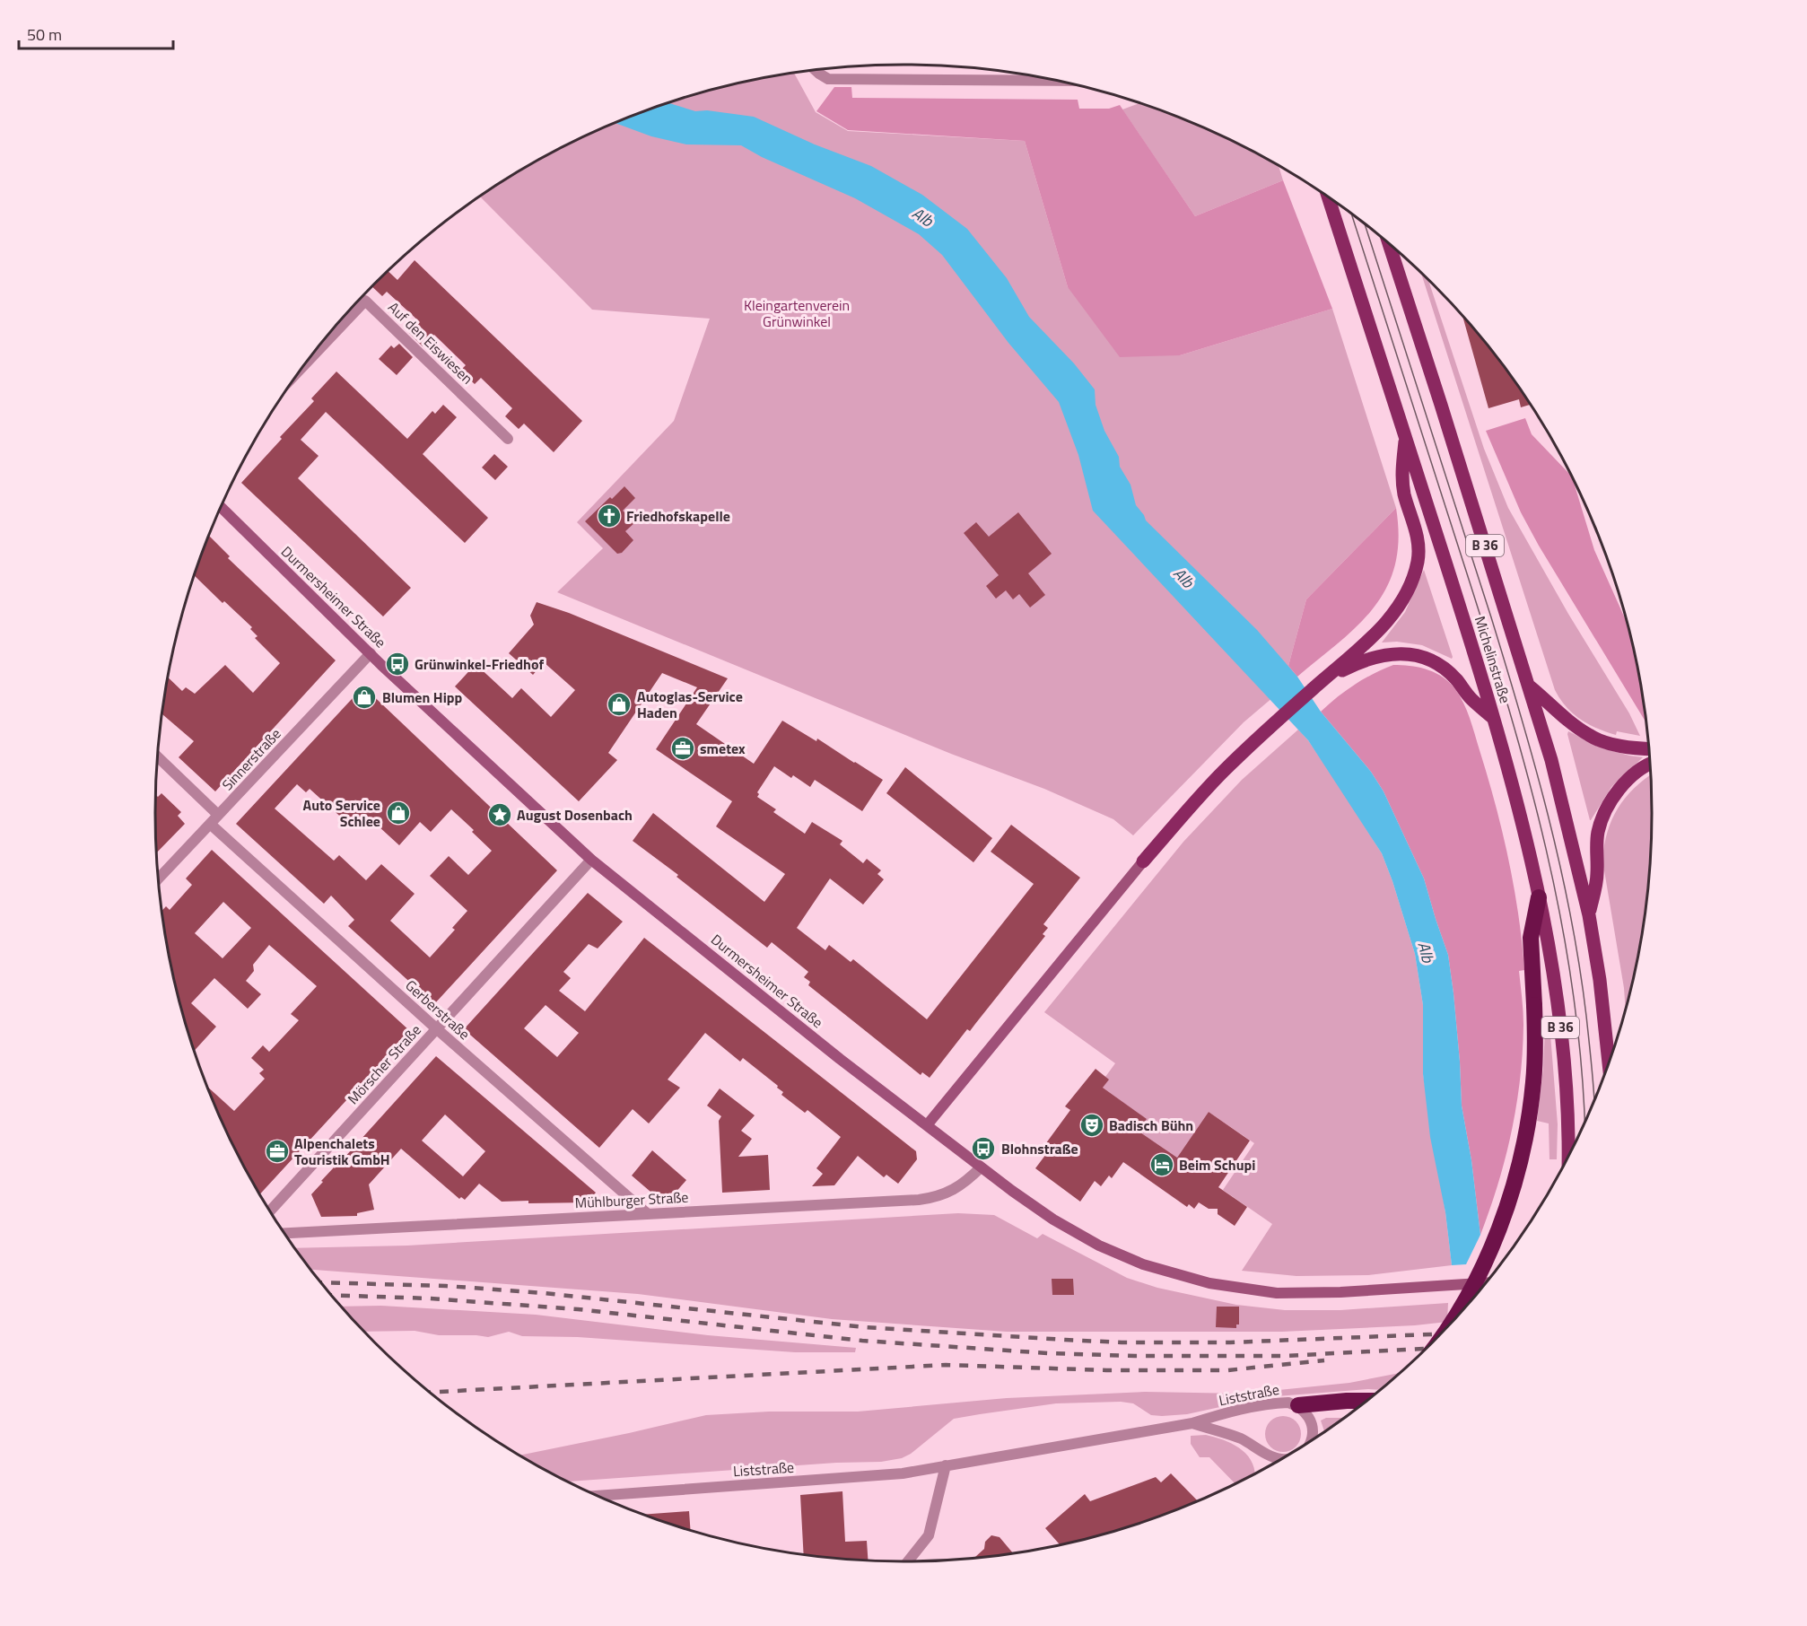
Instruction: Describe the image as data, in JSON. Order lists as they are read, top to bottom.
{
  "streets": {
    "main road": ["B 36", "Michelinstraße"],
    "street": [
      "Auf den Eiswiesen",
      "Durmersheimer Straße",
      "Sinnerstraße",
      "Gerberstraße",
      "Mörscher Straße",
      "Mühlburger Straße",
      "Liststraße"
    ]
  },
  "crossings": [
    ["Durmersheimer Straße", "Sinnerstraße"],
    ["Durmersheimer Straße", "Mörscher Straße"],
    ["Durmersheimer Straße", "Mühlburger Straße"],
    ["Sinnerstraße", "Gerberstraße"],
    ["Gerberstraße", "Mörscher Straße"],
    ["Gerberstraße", "Mühlburger Straße"]
  ],
  "water": ["Alb"],
  "parks": ["Kleingartenverein Grünwinkel"],
  "places": {
    "church": ["Friedhofskapelle"],
    "bus stop": ["Grünwinkel-Friedhof", "Blohnstraße"],
    "shop": ["Blumen Hipp", "Autoglas-Service Haden", "Auto Service Schlee"],
    "office": ["smetex", "Alpenchalets Touristik GmbH"],
    "place": ["August Dosenbach"],
    "theatre": ["Badisch Bühn"],
    "hotel": ["Beim Schupi"]
  },
  "scale_bar": "50 m"
}
